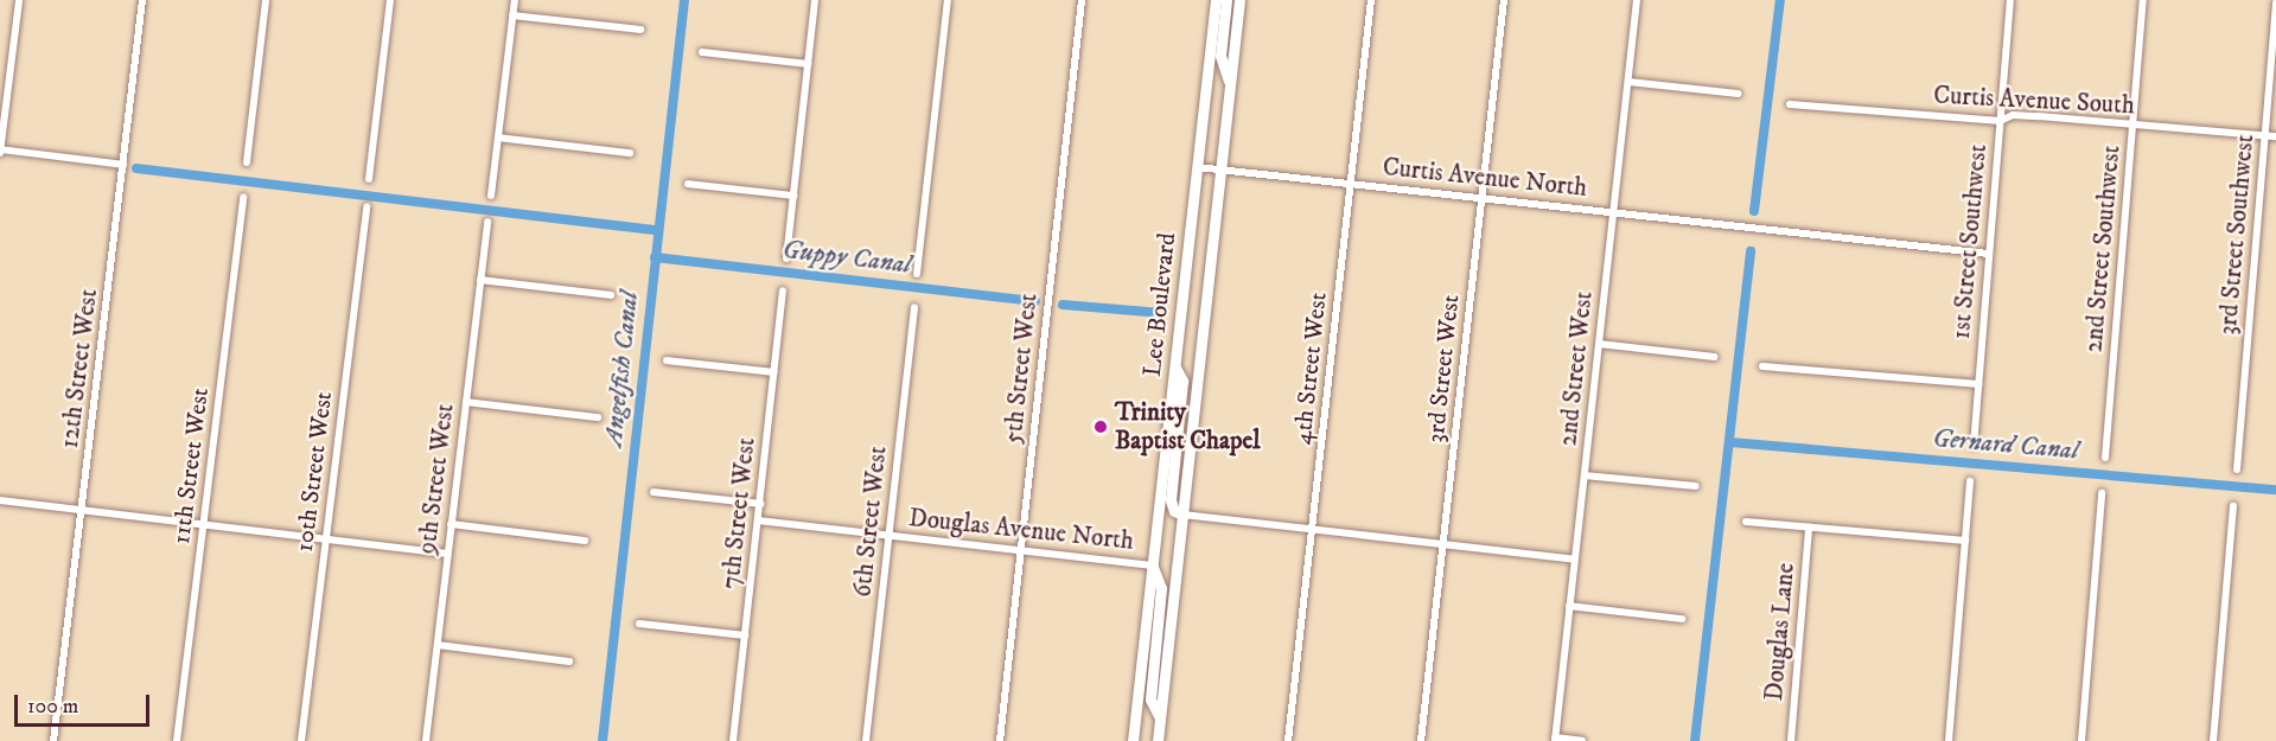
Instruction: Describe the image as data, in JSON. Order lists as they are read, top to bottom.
{
  "streets": {
    "main road": ["Lee Boulevard"],
    "street": [
      "Curtis Avenue South",
      "Curtis Avenue North",
      "3rd Street Southwest",
      "1st Street Southwest",
      "2nd Street Southwest",
      "12th Street West",
      "5th Street West",
      "4th Street West",
      "3rd Street West",
      "2nd Street West",
      "11th Street West",
      "10th Street West",
      "9th Street West",
      "7th Street West",
      "6th Street West",
      "Douglas Avenue North",
      "Douglas Lane"
    ]
  },
  "crossings": [
    ["Curtis Avenue South", "3rd Street Southwest"],
    ["Curtis Avenue South", "1st Street Southwest"],
    ["Curtis Avenue South", "2nd Street Southwest"],
    ["Curtis Avenue North", "1st Street Southwest"],
    ["Curtis Avenue North", "Lee Boulevard"],
    ["Curtis Avenue North", "4th Street West"],
    ["Curtis Avenue North", "3rd Street West"],
    ["Curtis Avenue North", "2nd Street West"],
    ["Lee Boulevard", "Douglas Avenue North"],
    ["5th Street West", "Douglas Avenue North"],
    ["7th Street West", "Douglas Avenue North"],
    ["6th Street West", "Douglas Avenue North"]
  ],
  "water": ["Guppy Canal", "Angelfish Canal", "Gernard Canal"],
  "places": ["Trinity Baptist Chapel"],
  "scale_bar": "100 m"
}
